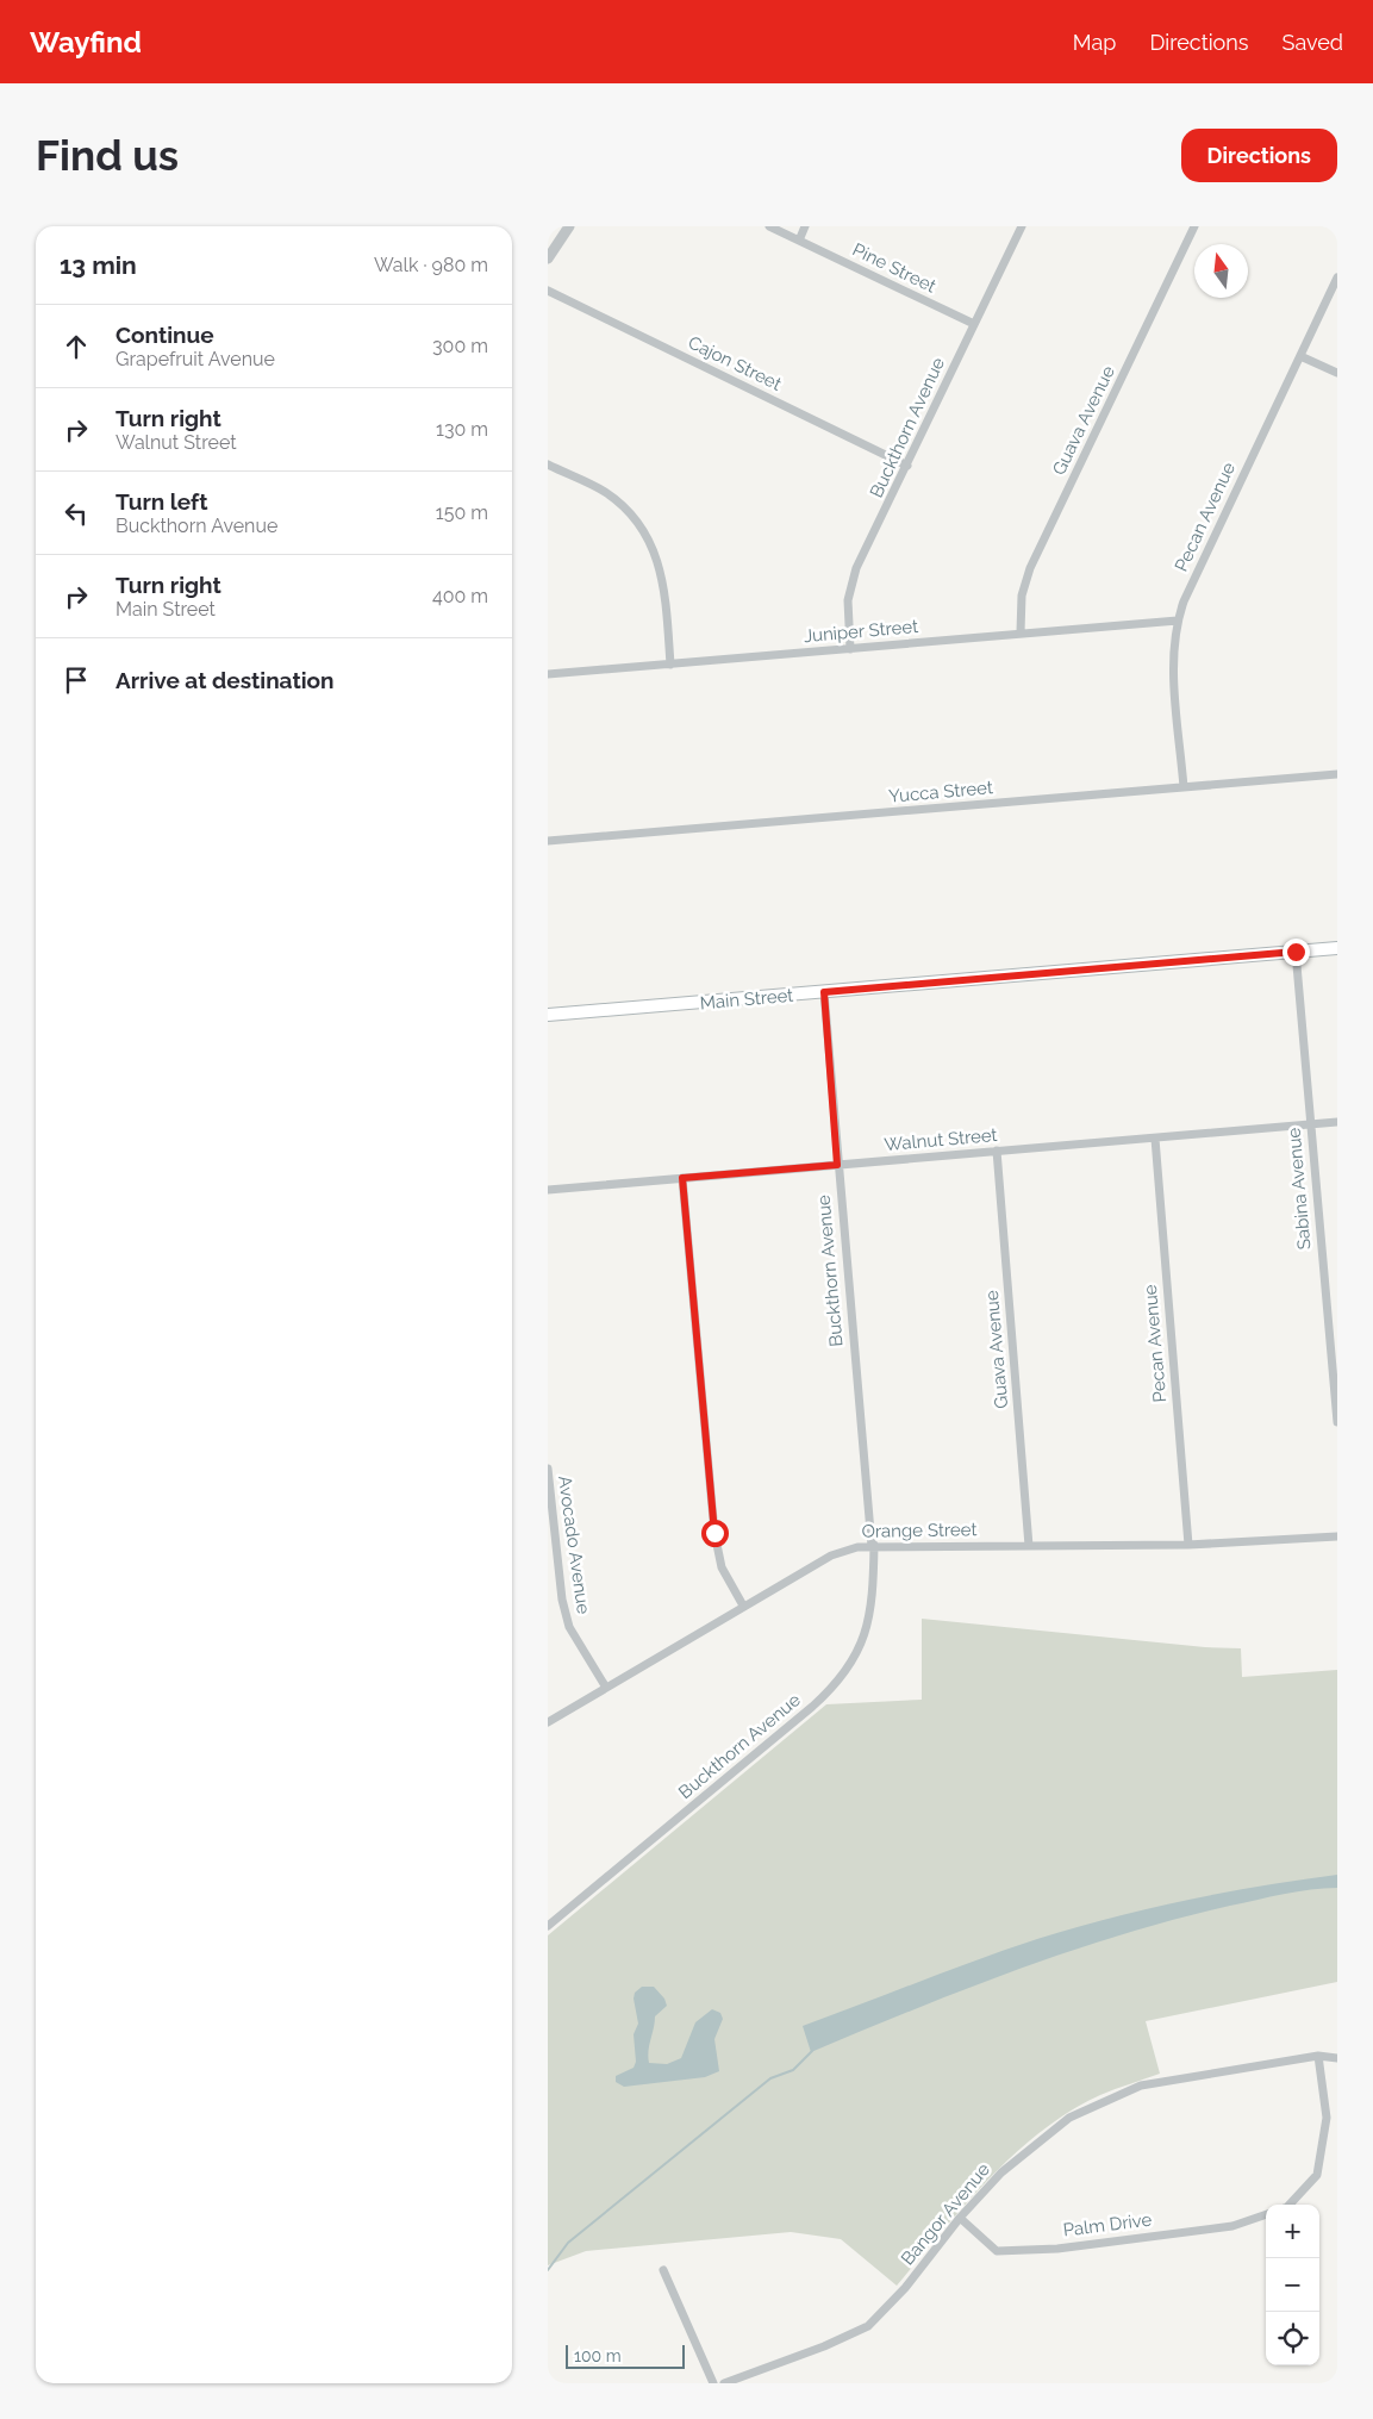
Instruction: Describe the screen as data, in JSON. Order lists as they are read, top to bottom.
{
  "streets": {
    "main road": ["Main Street"],
    "street": [
      "Pine Street",
      "Cajon Street",
      "Guava Avenue",
      "Buckthorn Avenue",
      "Pecan Avenue",
      "Juniper Street",
      "Yucca Street",
      "Walnut Street",
      "Sabina Avenue",
      "Orange Street",
      "Avocado Avenue",
      "Bangor Avenue",
      "Palm Drive"
    ]
  },
  "crossings": [
    ["Pine Street", "Buckthorn Avenue"],
    ["Cajon Street", "Buckthorn Avenue"],
    ["Guava Avenue", "Juniper Street"],
    ["Guava Avenue", "Walnut Street"],
    ["Guava Avenue", "Orange Street"],
    ["Buckthorn Avenue", "Juniper Street"],
    ["Buckthorn Avenue", "Main Street"],
    ["Buckthorn Avenue", "Walnut Street"],
    ["Buckthorn Avenue", "Orange Street"],
    ["Pecan Avenue", "Juniper Street"],
    ["Pecan Avenue", "Yucca Street"],
    ["Pecan Avenue", "Walnut Street"],
    ["Pecan Avenue", "Orange Street"],
    ["Main Street", "Sabina Avenue"],
    ["Walnut Street", "Sabina Avenue"],
    ["Orange Street", "Avocado Avenue"],
    ["Bangor Avenue", "Palm Drive"]
  ],
  "scale_bar": "100 m",
  "north": "top",
  "page": {
    "header": "Wayfind",
    "nav": ["Map", "Directions", "Saved"],
    "buttons": "Directions",
    "title": "Find us",
    "heading": ["13 min", "Walk · 980 m"],
    "list": [
      ["Continue", "Grapefruit Avenue", "300 m"],
      ["Turn right", "Walnut Street", "130 m"],
      ["Turn left", "Buckthorn Avenue", "150 m"],
      ["Turn right", "Main Street", "400 m"],
      "Arrive at destination"
    ],
    "map_buttons": ["+", "−"],
    "scale": "100 m"
  }
}
